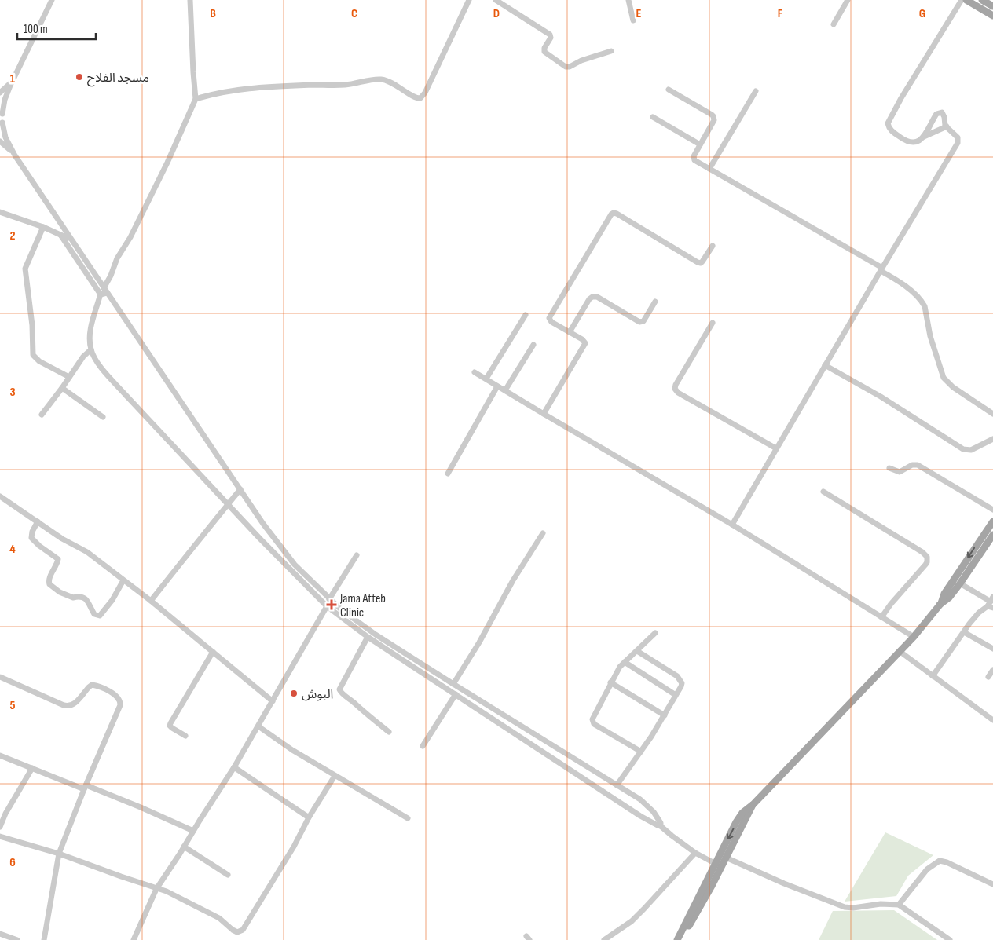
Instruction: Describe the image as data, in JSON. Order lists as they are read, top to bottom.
{
  "places": {
    "other": ["مسجد الفلاح", "البوش"],
    "health": ["Jama Atteb Clinic"]
  },
  "scale_bar": "100 m",
  "grid": {
    "columns": [
      "B",
      "C",
      "D",
      "E",
      "F",
      "G"
    ],
    "rows": [
      "1",
      "2",
      "3",
      "4",
      "5",
      "6"
    ]
  }
}
